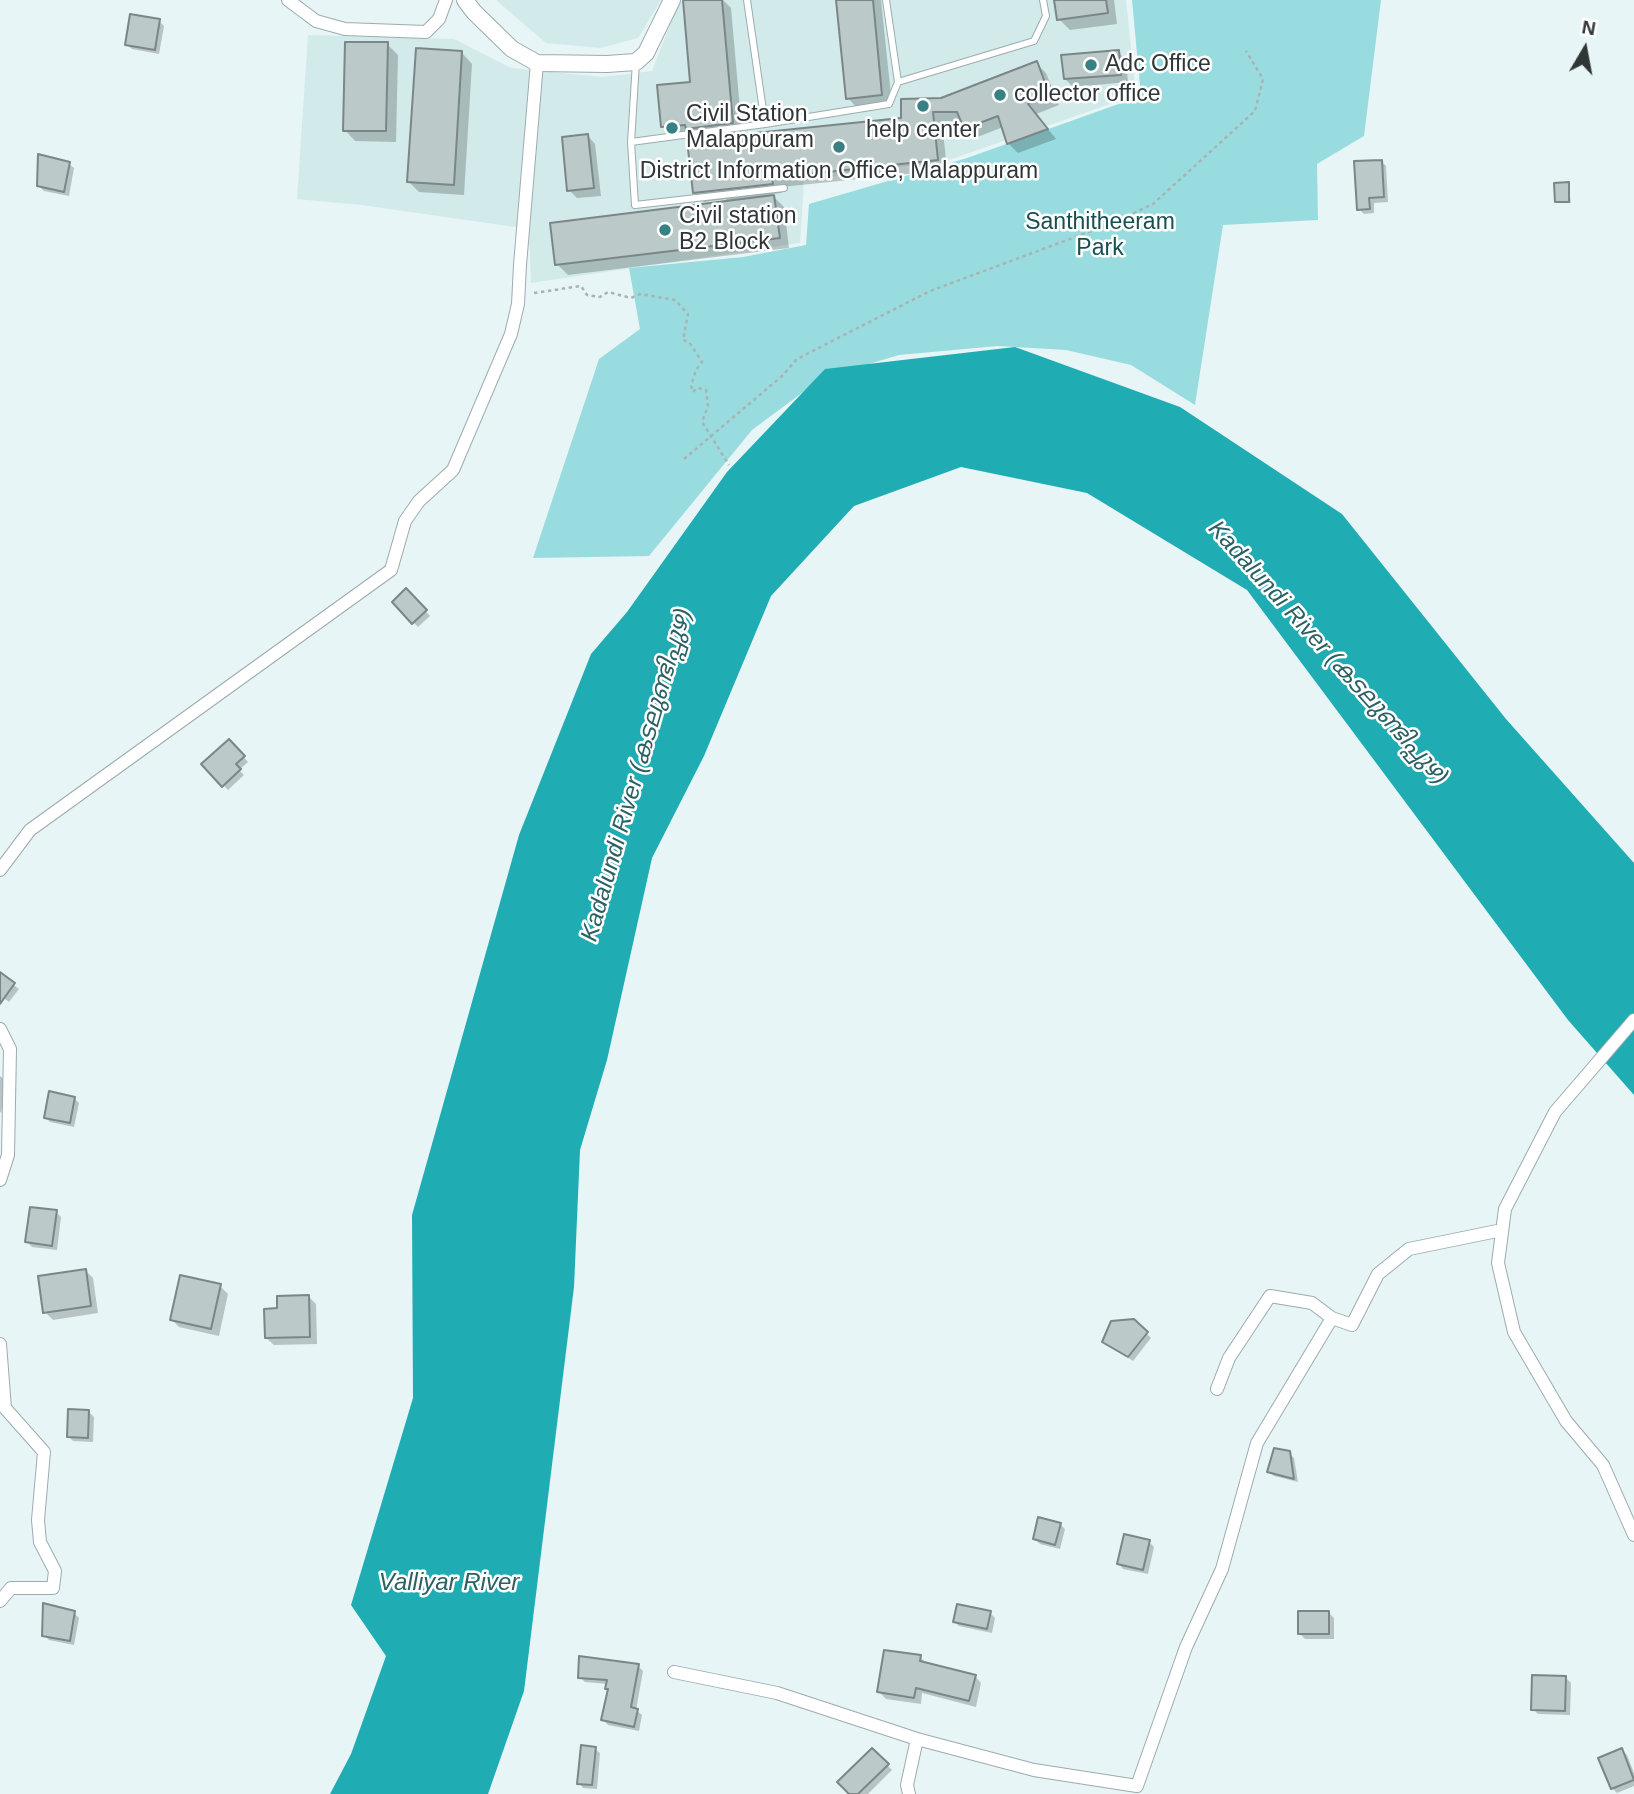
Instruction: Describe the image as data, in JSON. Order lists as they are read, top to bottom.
{
  "water": ["Kadalundi River (കടലുണ്ടിപ്പുഴ)", "Valliyar River"],
  "parks": ["Santhitheeram Park"],
  "places": [
    "Adc Office",
    "collector office",
    "help center",
    "Civil Station Malappuram",
    "District Information Office, Malappuram",
    "Civil station B2 Block"
  ],
  "north": "top"
}
